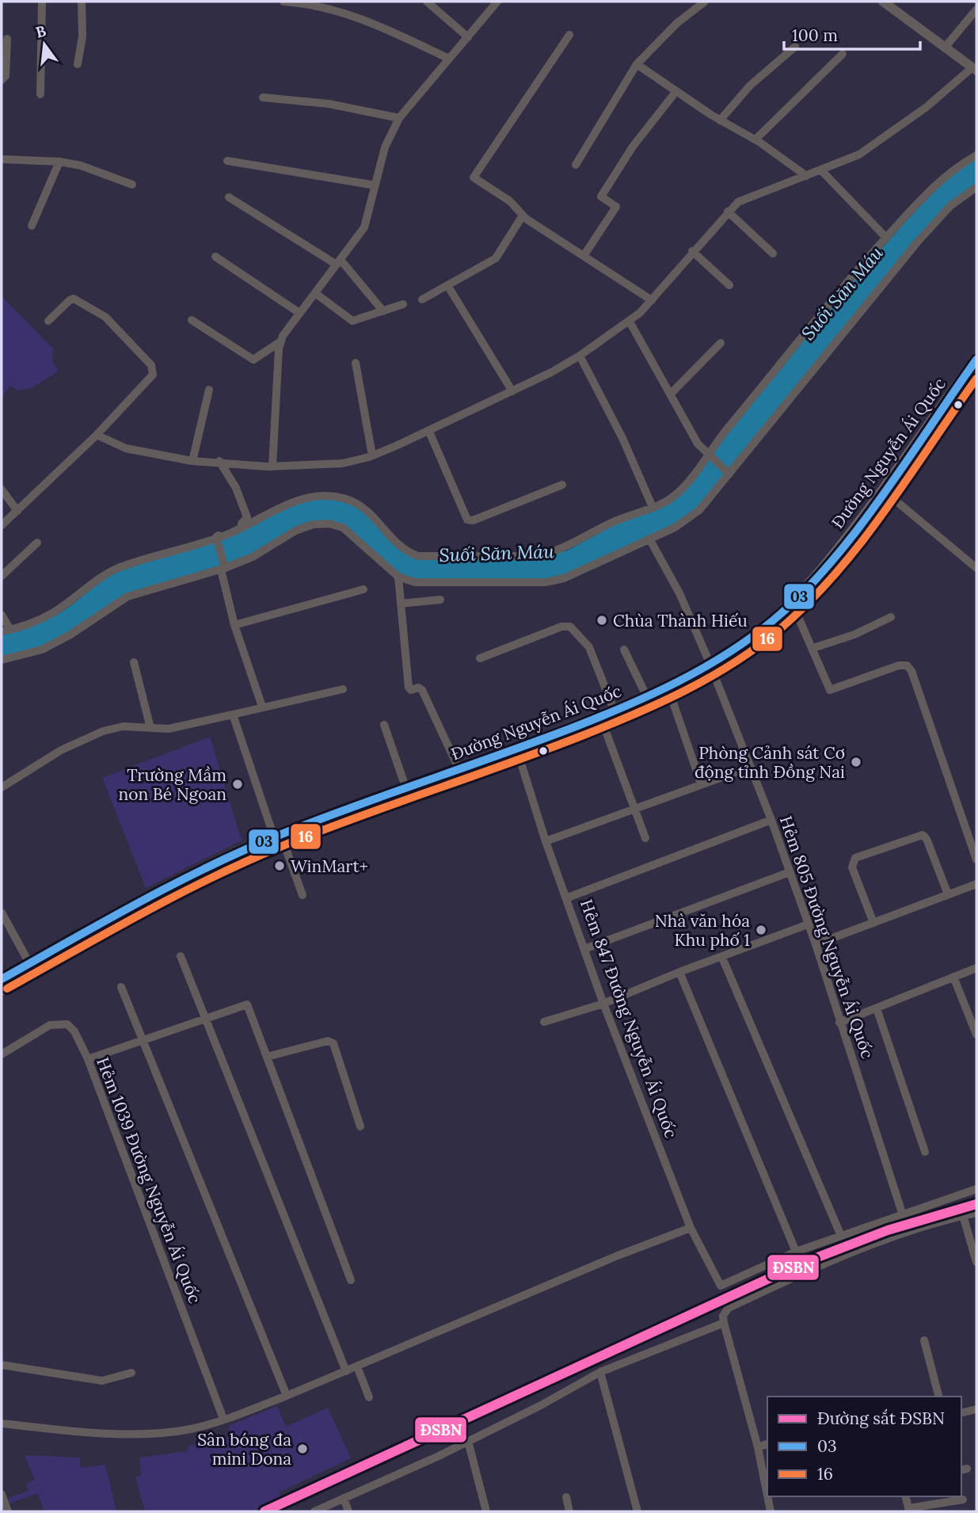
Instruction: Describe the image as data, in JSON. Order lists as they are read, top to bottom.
{
  "streets": {
    "main road": ["Đường Nguyễn Ái Quốc"],
    "street": ["Hẻm 805 Đường Nguyễn Ái Quốc", "Hẻm 847 Đường Nguyễn Ái Quốc", "Hẻm 1039 Đường Nguyễn Ái Quốc"]
  },
  "crossings": [
    ["Đường Nguyễn Ái Quốc", "Hẻm 805 Đường Nguyễn Ái Quốc"],
    ["Đường Nguyễn Ái Quốc", "Hẻm 847 Đường Nguyễn Ái Quốc"]
  ],
  "water": ["Suối Săn Máu"],
  "places": [
    "Chùa Thành Hiếu",
    "Phòng Cảnh sát Cơ động tỉnh Đồng Nai",
    "Trường Mầm non Bé Ngoan",
    "WinMart+",
    "Nhà văn hóa Khu phố 1",
    "Sân bóng đa mini Dona"
  ],
  "lines": ["transit line 03", "transit line 16", "rail line ĐSBN"],
  "legend": ["Đường sắt ĐSBN", "03", "16"],
  "scale_bar": "100 m",
  "north": "top"
}
